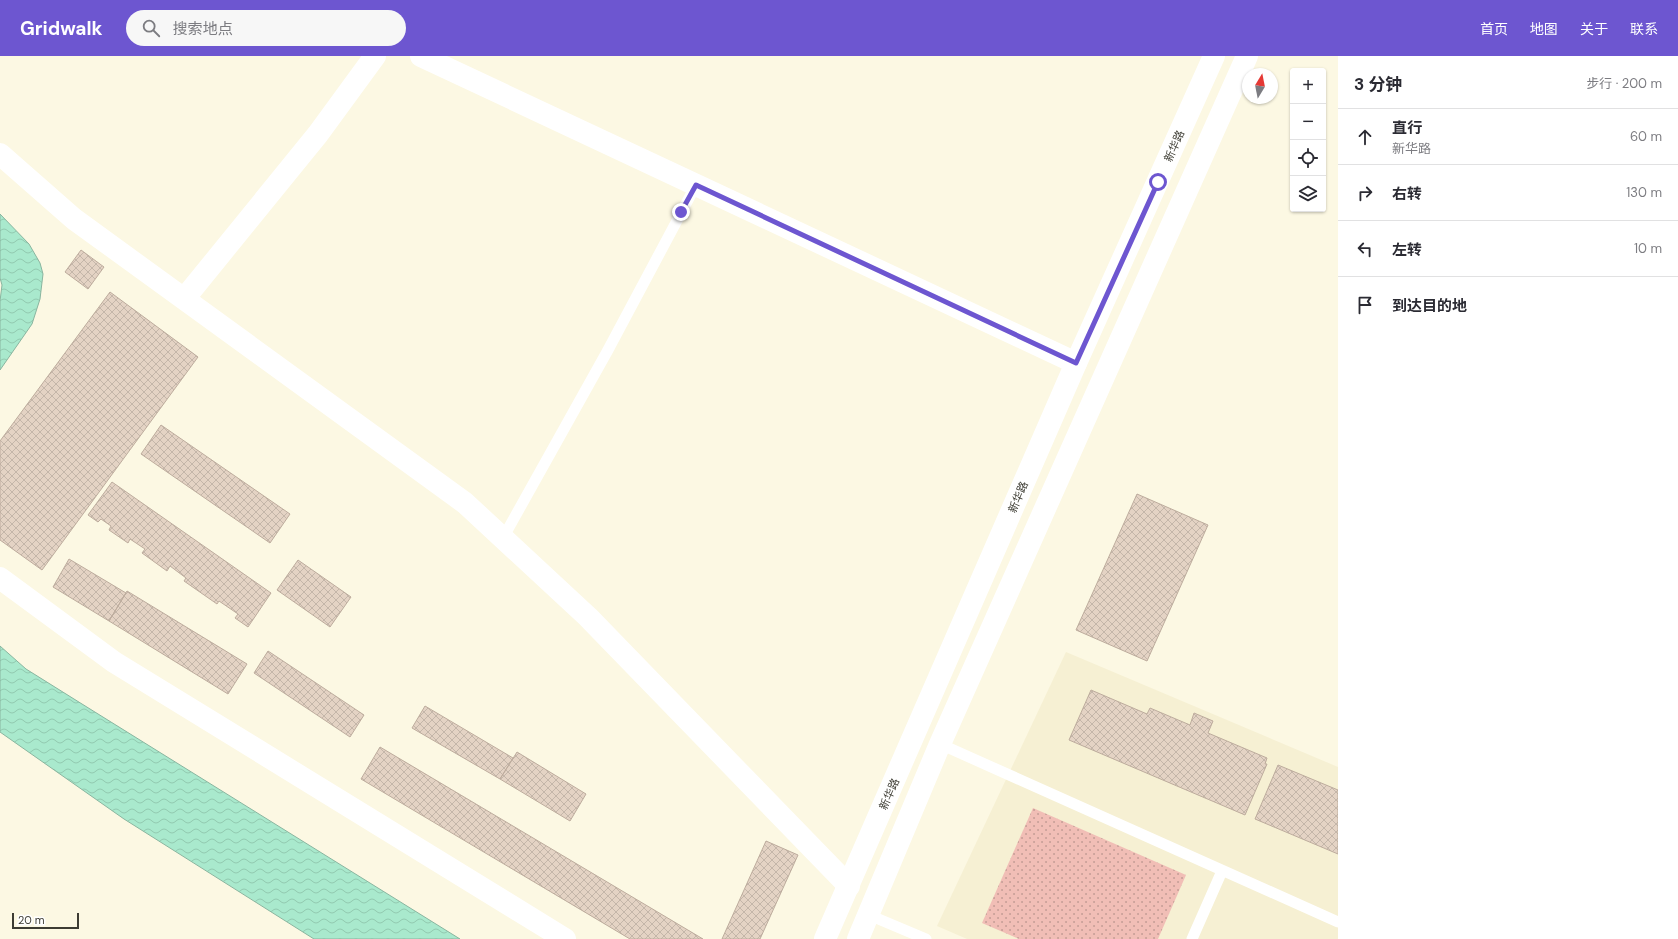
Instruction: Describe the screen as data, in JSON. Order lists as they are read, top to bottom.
{
  "streets": {
    "street": ["新华路"]
  },
  "scale_bar": "20 m",
  "north": "top",
  "page": {
    "header": "Gridwalk",
    "search": "搜索地点",
    "nav": [
      "首页",
      "地图",
      "关于",
      "联系"
    ],
    "heading": ["3 分钟", "步行 · 200 m"],
    "map_buttons": ["+", "−"],
    "list": [
      ["直行", "新华路", "60 m"],
      ["右转", "130 m"],
      ["左转", "10 m"],
      "到达目的地"
    ],
    "scale": "20 m"
  }
}
